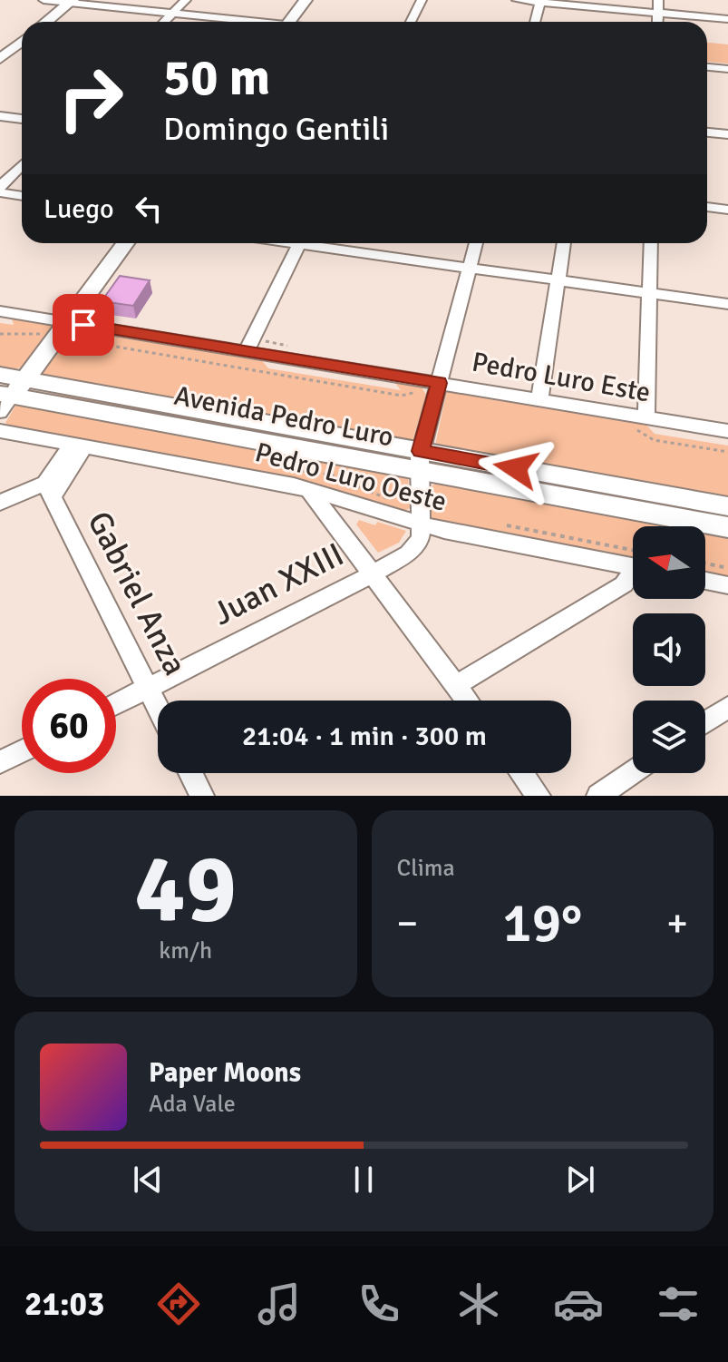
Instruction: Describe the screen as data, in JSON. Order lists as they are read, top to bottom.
{
  "streets": {
    "main road": ["Avenida Pedro Luro"],
    "street": [
      "Pedro Luro Este",
      "Pedro Luro Oeste",
      "Juan XXIII",
      "Gabriel Anza"
    ]
  },
  "crossings": [
    ["Pedro Luro Oeste", "Juan XXIII"],
    ["Juan XXIII", "Gabriel Anza"]
  ],
  "north": "left",
  "page": {
    "turn": ["50 m", "Domingo Gentili"],
    "then": "Luego",
    "limit": "60",
    "trip": "21:04 · 1 min · 300 m",
    "tile": [
      ["49", "km/h"],
      "Clima"
    ],
    "heat": ["−", "19°", "+"],
    "song": ["Paper Moons", "Ada Vale"],
    "tabs": "21:03"
  }
}
